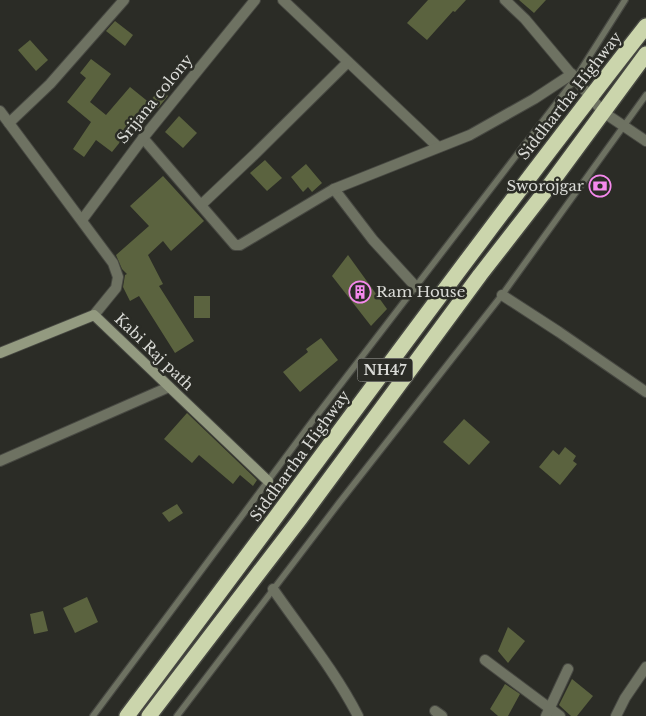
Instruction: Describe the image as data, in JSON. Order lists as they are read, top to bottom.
{
  "streets": {
    "highway": ["Siddhartha Highway", "NH47"],
    "street": ["Srijana colony", "Kabi Raj path"]
  },
  "places": {
    "bank": ["Sworojgar"],
    "building": ["Ram House"]
  }
}
